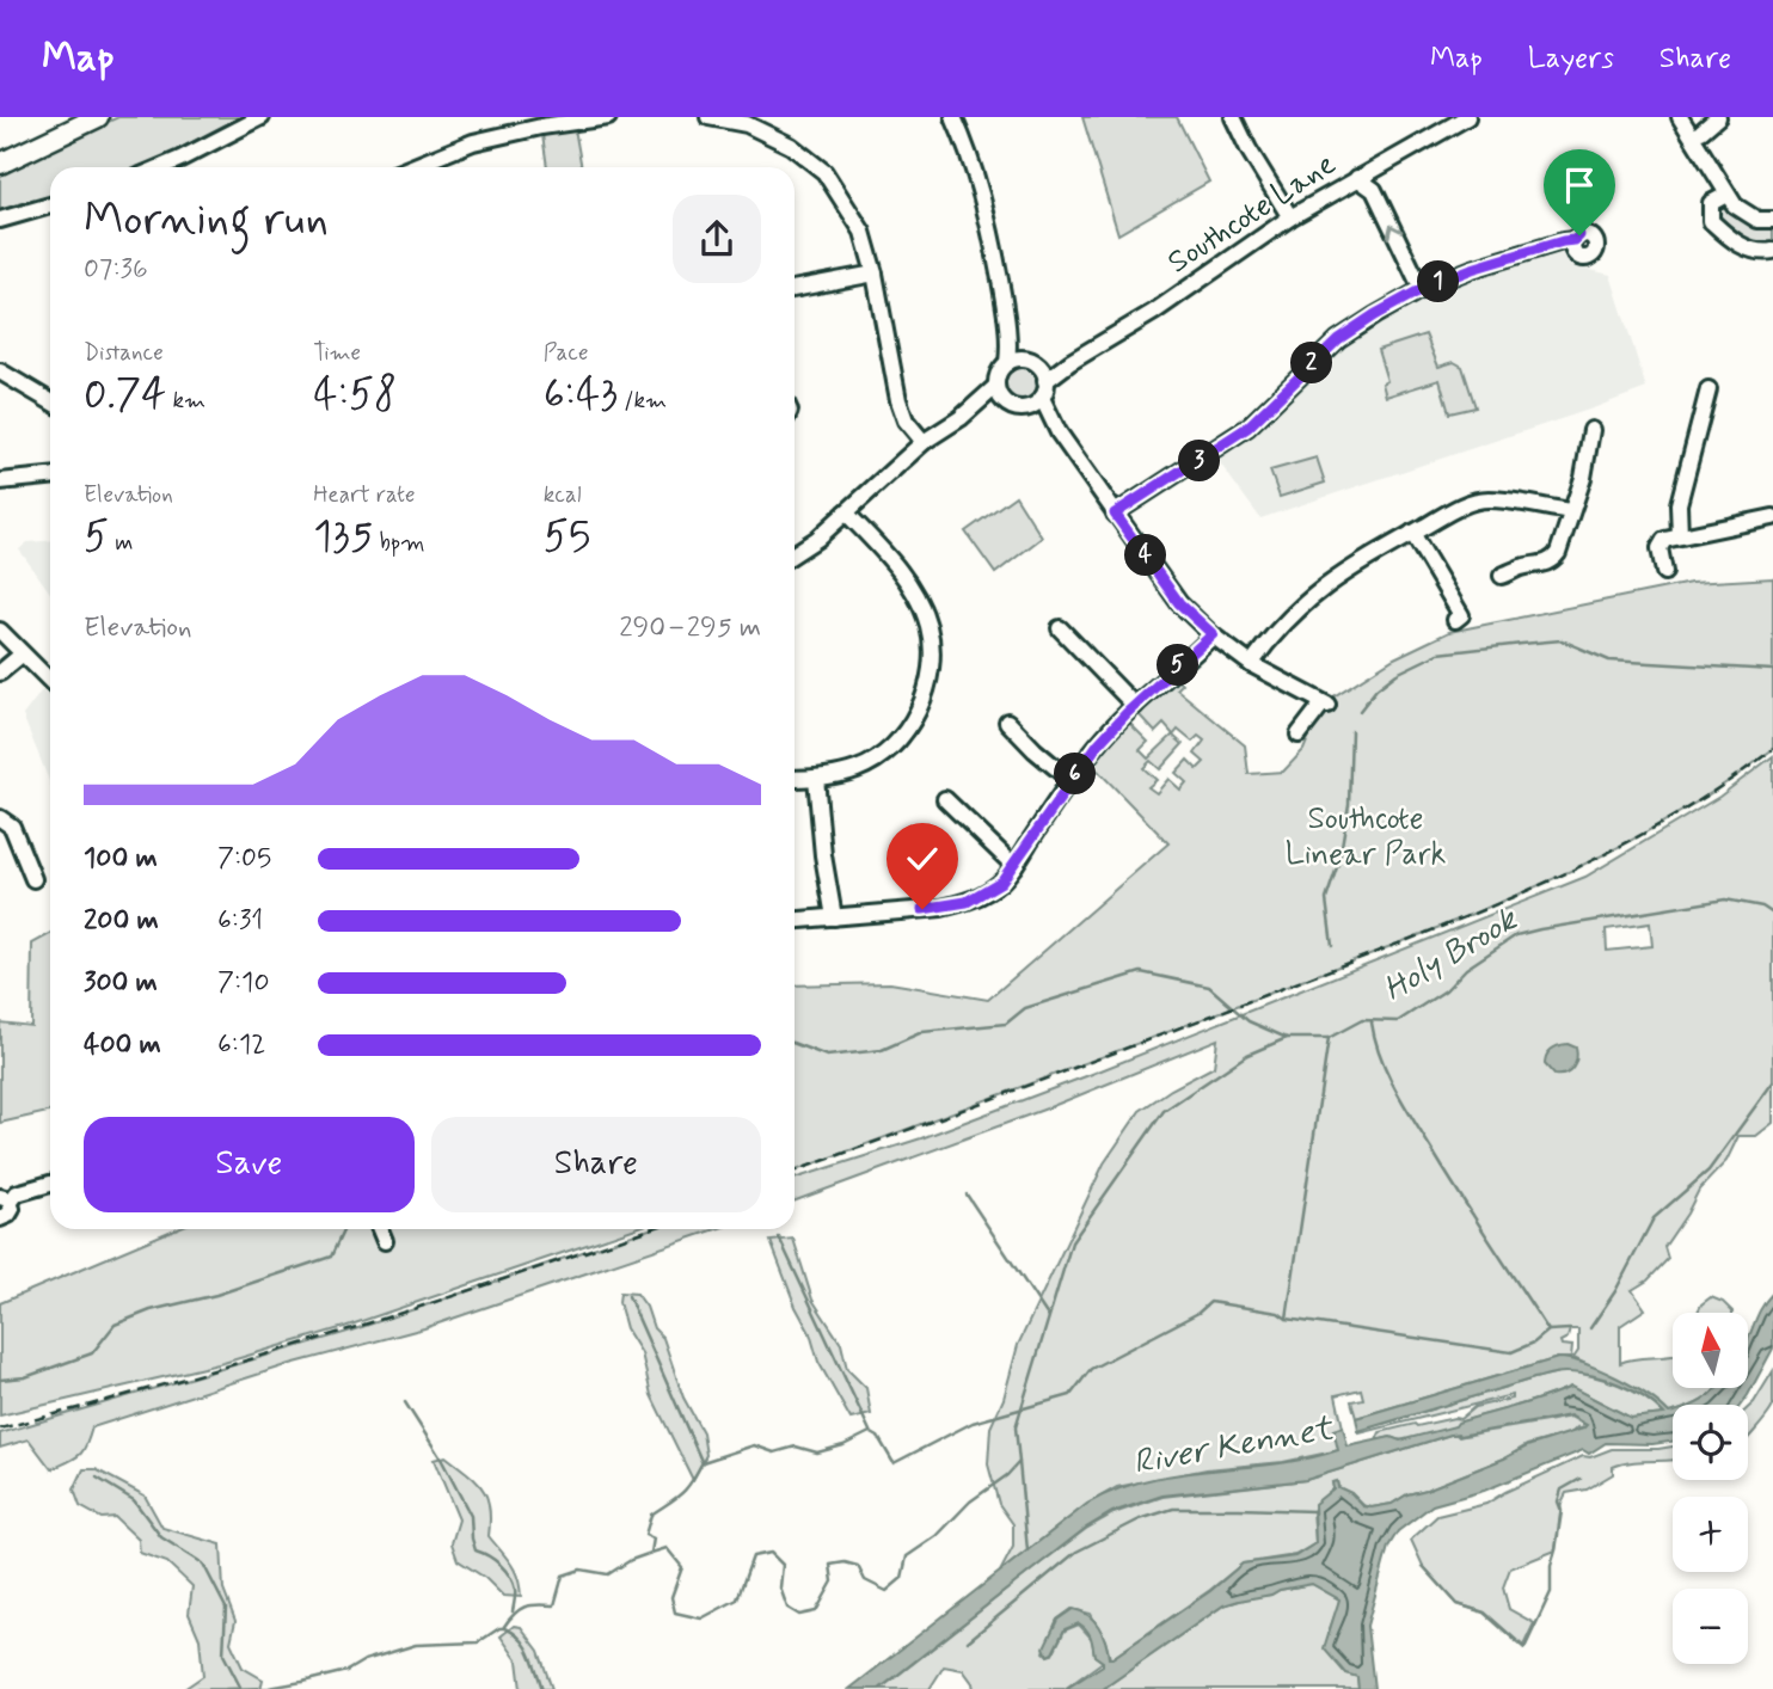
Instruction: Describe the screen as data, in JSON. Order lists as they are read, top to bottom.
{
  "streets": {
    "street": ["Southcote Lane"]
  },
  "water": ["Holy Brook", "River Kennet"],
  "parks": ["Southcote Linear Park"],
  "north": "top",
  "page": {
    "header": "Map",
    "nav": ["Map", "Layers", "Share"],
    "heading": ["Morning run", "07:36"],
    "pins": [
      "1",
      "2",
      "3",
      "4",
      "5",
      "6"
    ],
    "stats": [
      ["Distance", "0.74 km"],
      ["Time", "4:58"],
      ["Pace", "6:43 /km"],
      ["Elevation", "5 m"],
      ["Heart rate", "135 bpm"],
      ["kcal", "55"]
    ],
    "chart": ["Elevation", "290–295 m"],
    "list": [
      {
        "name": "100 m",
        "note": "7:05"
      },
      {
        "name": "200 m",
        "note": "6:31"
      },
      {
        "name": "300 m",
        "note": "7:10"
      },
      {
        "name": "400 m",
        "note": "6:12"
      }
    ],
    "buttons": ["Save", "Share"],
    "map_buttons": ["+", "−"]
  }
}
